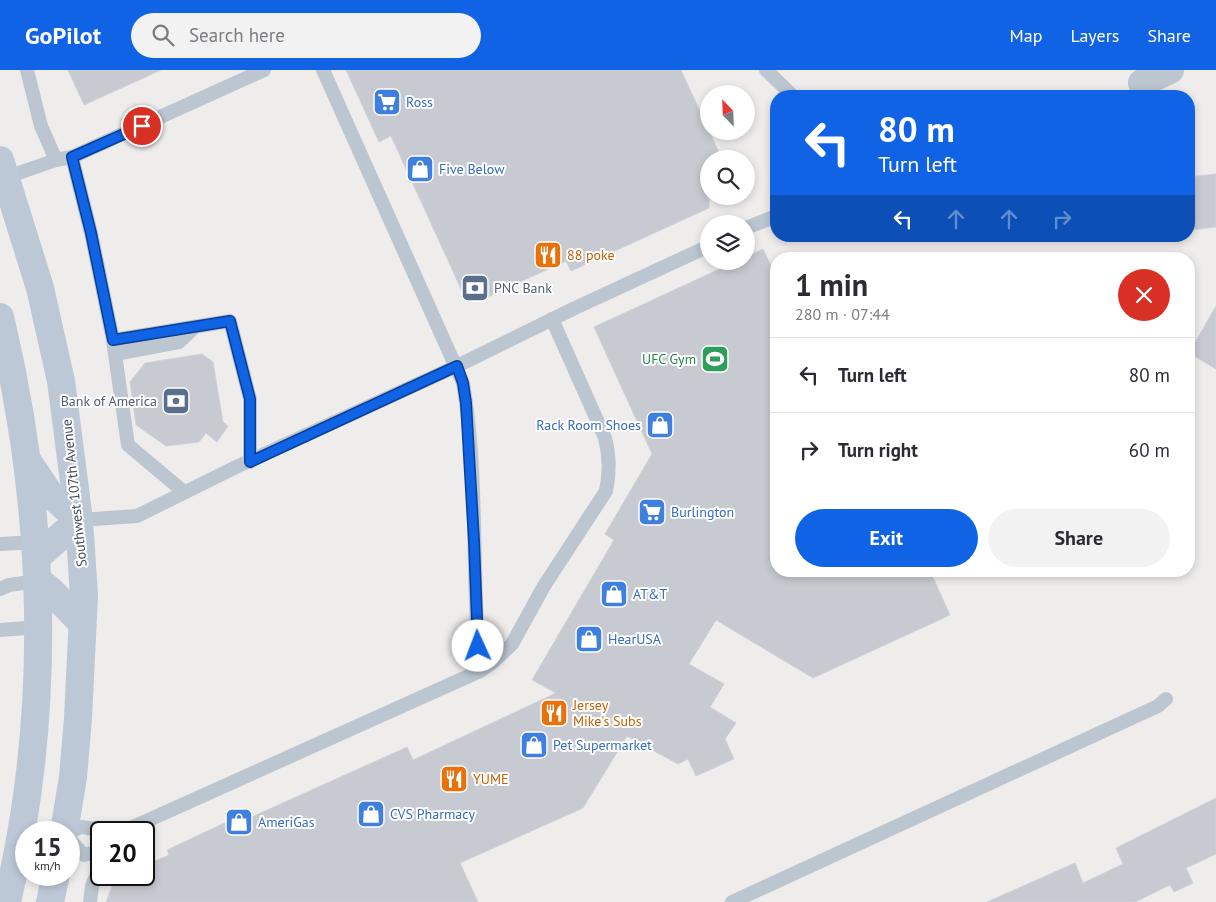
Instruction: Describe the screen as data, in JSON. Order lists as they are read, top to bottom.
{
  "streets": {
    "main road": ["Southwest 107th Avenue"]
  },
  "places": {
    "supermarket": ["Ross", "Burlington"],
    "shop": [
      "Five Below",
      "Rack Room Shoes",
      "AT&T",
      "HearUSA",
      "Pet Supermarket",
      "CVS Pharmacy",
      "AmeriGas"
    ],
    "restaurant": ["88 poke", "Jersey Mike's Subs", "YUME"],
    "bank": ["PNC Bank", "Bank of America"],
    "sports": ["UFC Gym"]
  },
  "north": "top left",
  "page": {
    "header": "GoPilot",
    "search": "Search here",
    "nav": ["Map", "Layers", "Share"],
    "turn": ["80 m", "Turn left"],
    "heading": ["1 min", "280 m · 07:44"],
    "list": [
      {
        "name": "Turn left",
        "value": "80 m"
      },
      {
        "name": "Turn right",
        "value": "60 m"
      }
    ],
    "buttons": ["Exit", "Share"],
    "speed": "15 km/h",
    "limit": "20"
  }
}
